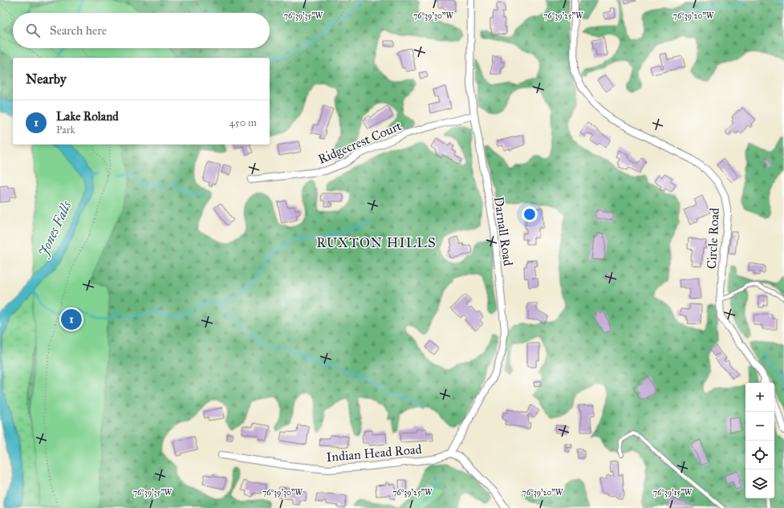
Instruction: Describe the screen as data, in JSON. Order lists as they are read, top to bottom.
{
  "streets": {
    "street": [
      "Ridgecrest Court",
      "Darnall Road",
      "Circle Road",
      "Indian Head Road"
    ]
  },
  "crossings": [
    ["Ridgecrest Court", "Darnall Road"],
    ["Darnall Road", "Indian Head Road"]
  ],
  "districts": ["RUXTON HILLS"],
  "water": ["Jones Falls"],
  "page": {
    "search": "Search here",
    "heading": "Nearby",
    "list": [
      {
        "mark": "1",
        "name": "Lake Roland",
        "note": "Park",
        "value": "450 m"
      }
    ],
    "pins": "1",
    "map_buttons": ["+", "−"]
  },
  "coordinates": [
    "76°39'35\"W",
    "76°39'30\"W",
    "76°39'25\"W",
    "76°39'20\"W",
    "76°39'15\"W"
  ]
}
